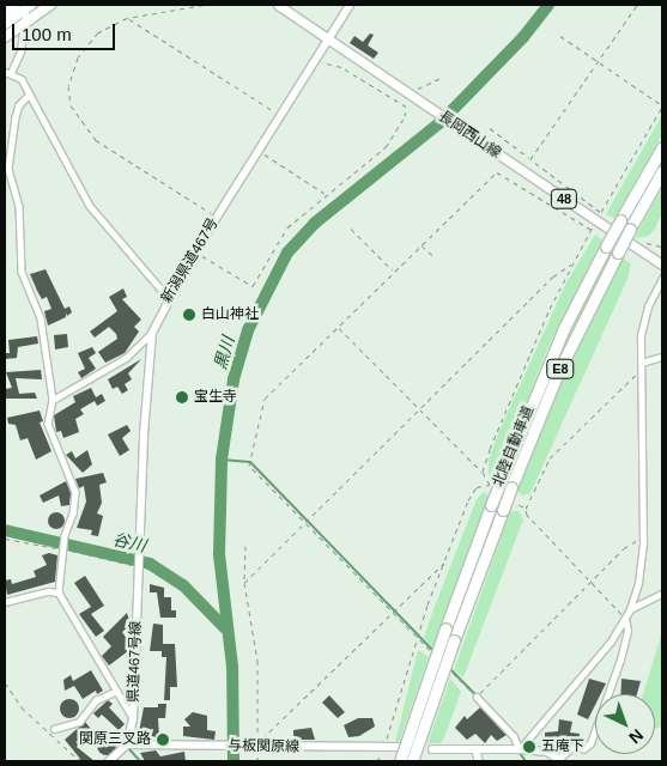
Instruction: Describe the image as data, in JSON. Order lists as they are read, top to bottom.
{
  "streets": {
    "highway": ["E8", "北陸自動車道"],
    "main road": [
      "長岡西山線",
      "48",
      "新潟県道467号",
      "県道467号線",
      "与板関原線"
    ]
  },
  "crossings": [
    ["長岡西山線", "新潟県道467号"],
    ["新潟県道467号", "県道467号線"],
    ["県道467号線", "与板関原線"]
  ],
  "water": ["黒川", "谷川"],
  "places": [
    "白山神社",
    "宝生寺",
    "関原三叉路",
    "五庵下"
  ],
  "scale_bar": "100 m",
  "north": "bottom right"
}
